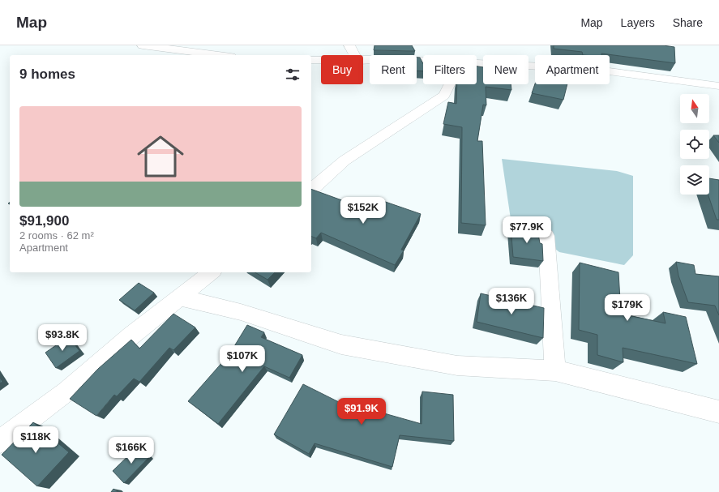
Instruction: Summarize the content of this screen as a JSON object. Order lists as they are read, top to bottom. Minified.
{"north":"top","page":{"header":"Map","nav":["Map","Layers","Share"],"chip":["Buy","Rent","Filters","New","Apartment"],"heading":"9 homes","list":[{"name":"$91,900","note":"2 rooms · 62 m² · Apartment"}],"price":["$152K","$77.9K","$136K","$179K","$93.8K","$107K","$91.9K","$118K","$166K"]}}
